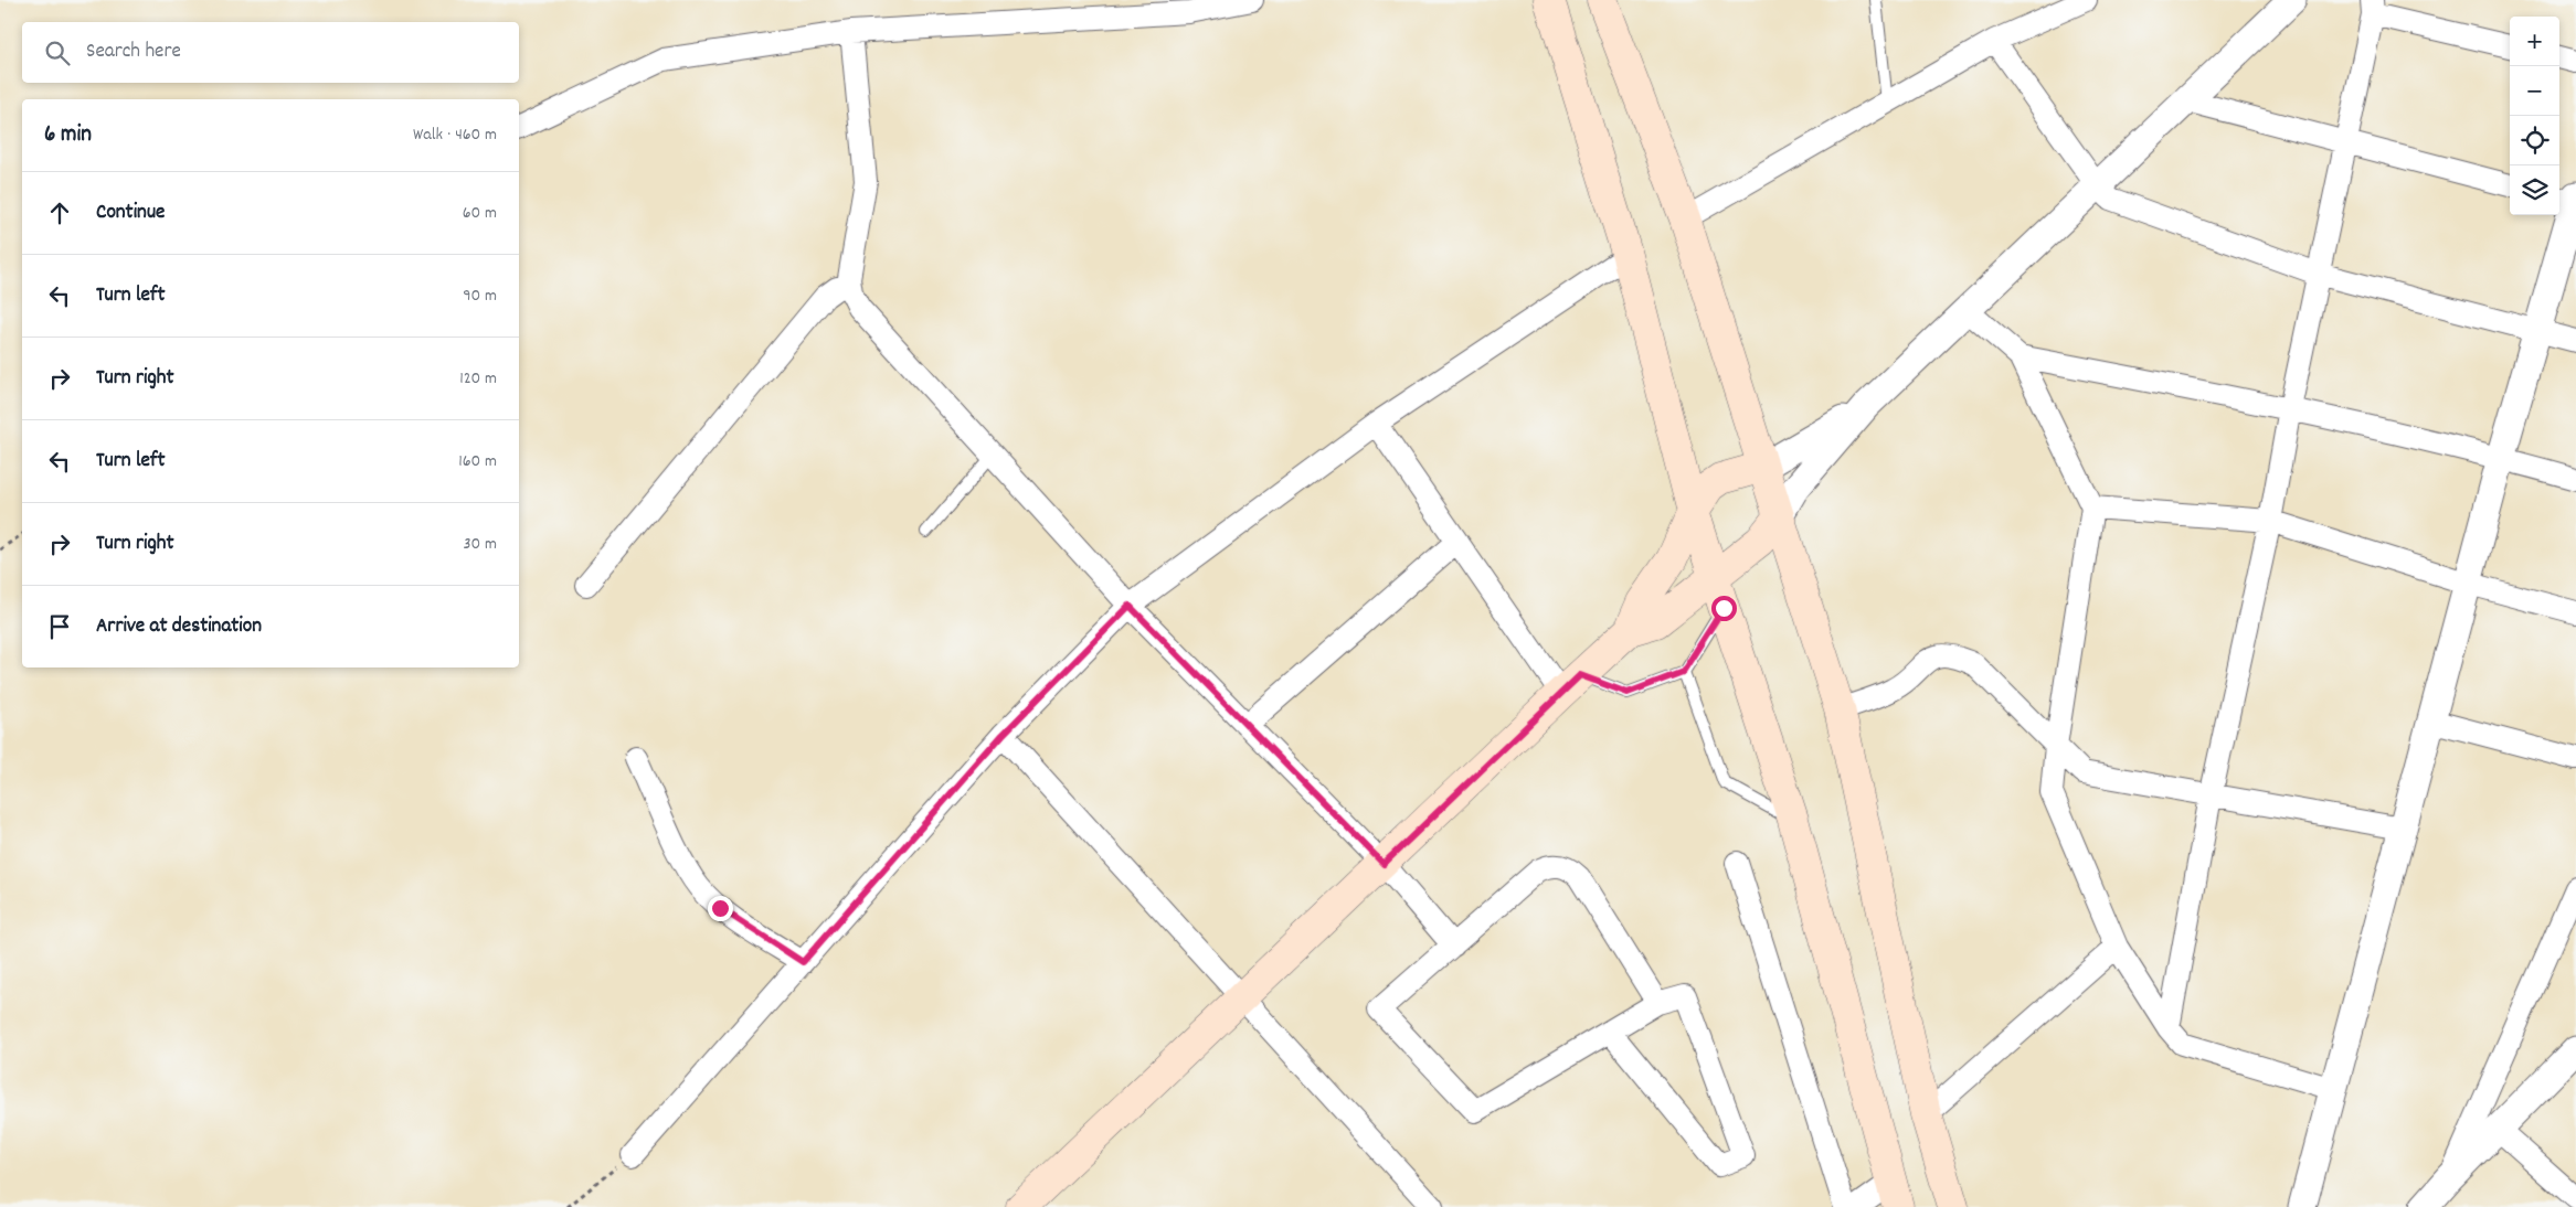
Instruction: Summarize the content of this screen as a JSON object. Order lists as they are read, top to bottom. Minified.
{"page":{"map_buttons":["+","−"],"search":"Search here","heading":["6 min","Walk · 460 m"],"list":[["Continue","60 m"],["Turn left","90 m"],["Turn right","120 m"],["Turn left","160 m"],["Turn right","30 m"],"Arrive at destination"]}}
